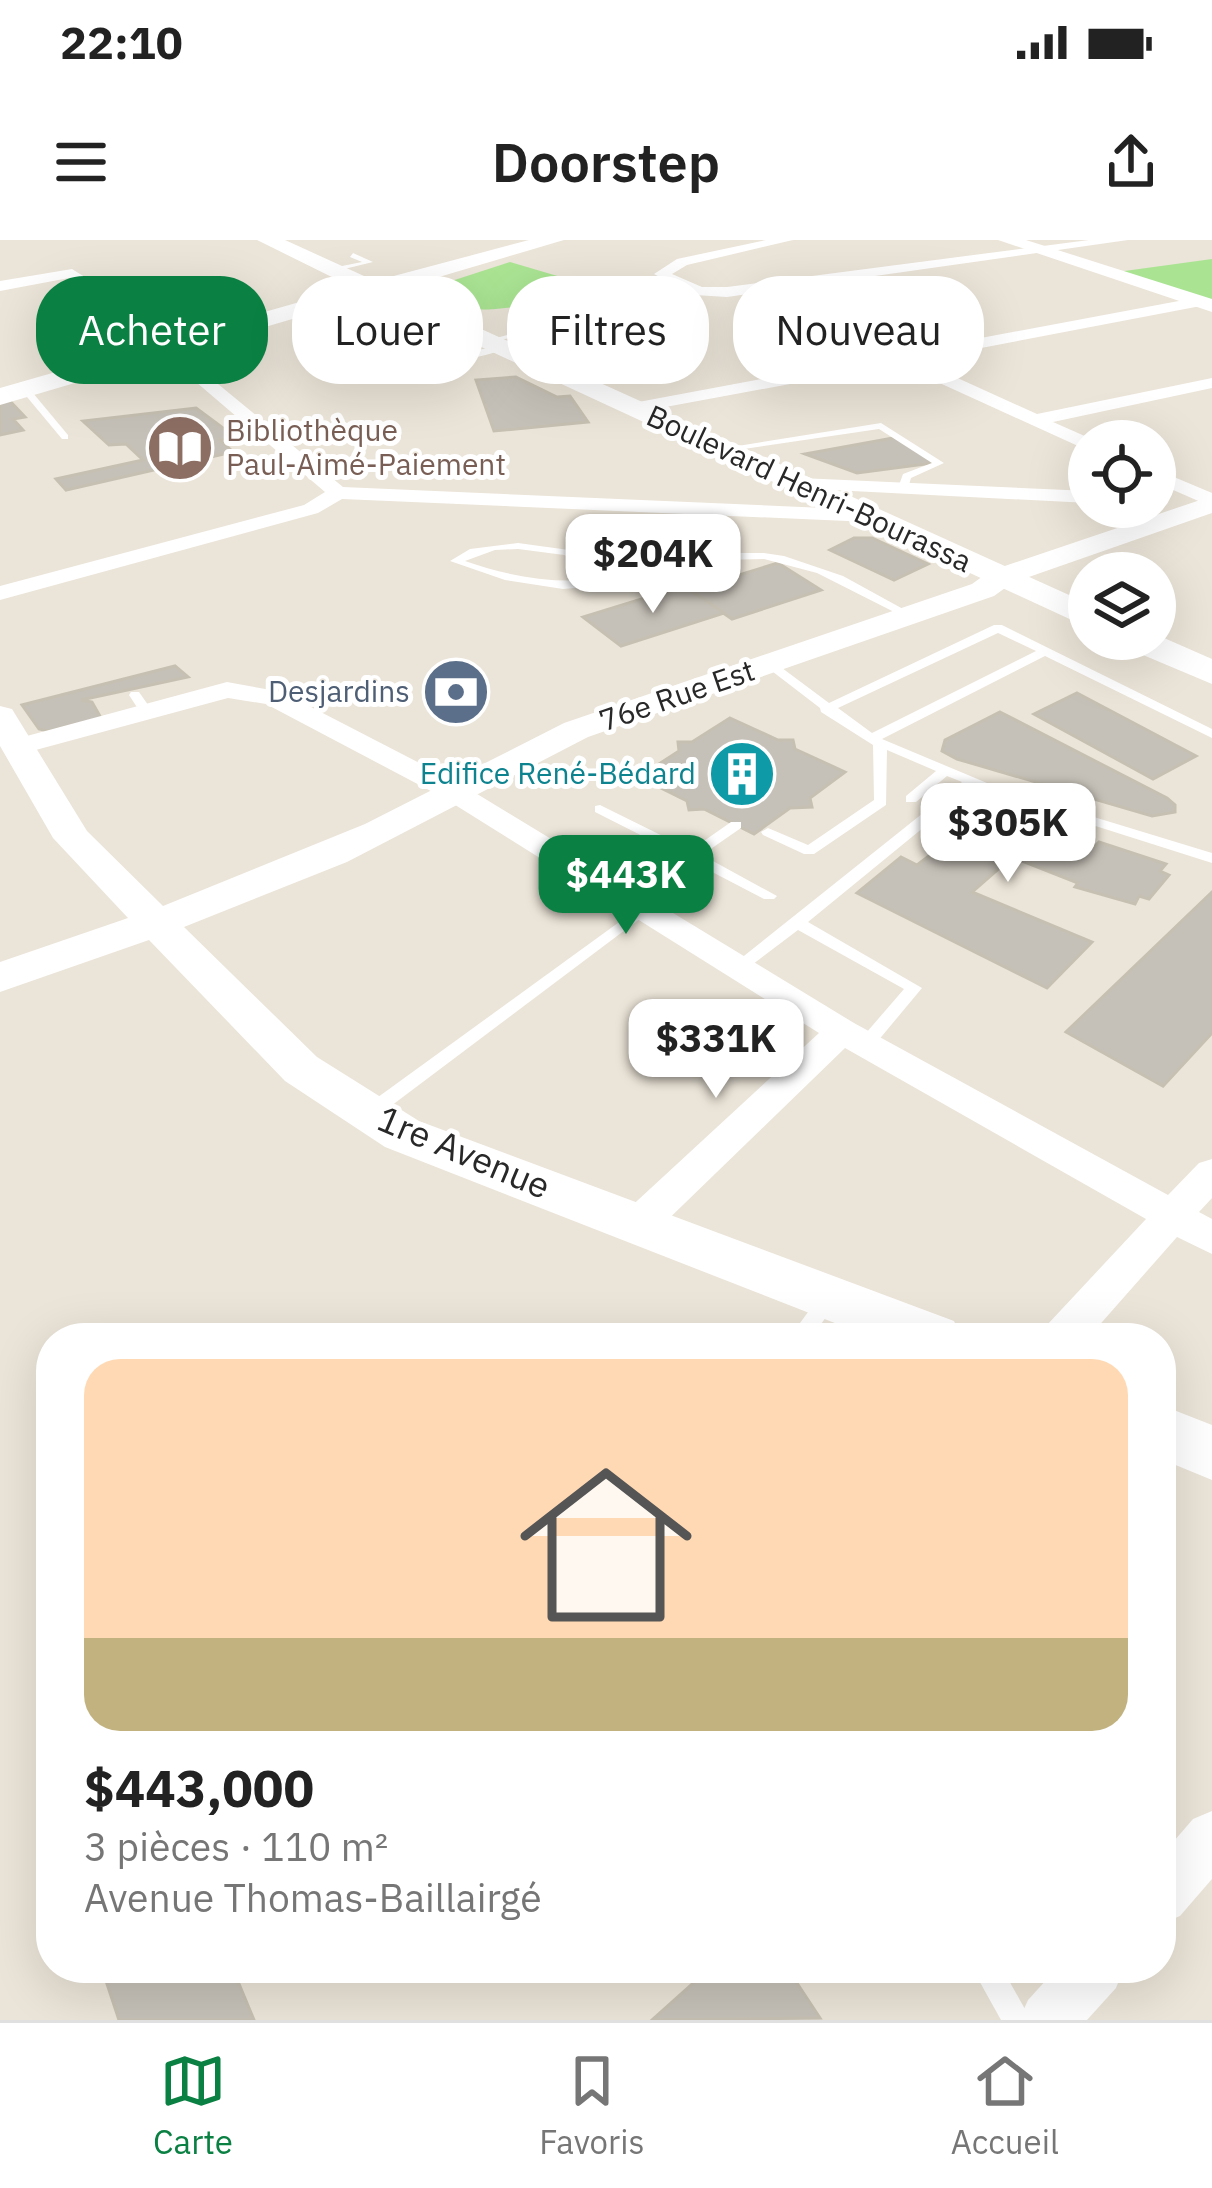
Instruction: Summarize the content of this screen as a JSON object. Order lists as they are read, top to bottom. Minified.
{"streets":{"main road":["Boulevard Henri-Bourassa"],"street":["76e Rue Est","1re Avenue"]},"crossings":[["Boulevard Henri-Bourassa","76e Rue Est"],["76e Rue Est","1re Avenue"]],"places":{"library":["Bibliothèque Paul-Aimé-Paiement"],"bank":["Desjardins"],"building":["Edifice René-Bédard"]},"page":{"status":"22:10","header":"Doorstep","chip":["Acheter","Louer","Filtres","Nouveau"],"price":["$204K","$305K","$443K","$331K"],"list":[{"name":"$443,000","note":"3 pièces · 110 m² · Avenue Thomas-Baillairgé"}],"tabs":["Carte","Favoris","Accueil"]}}
